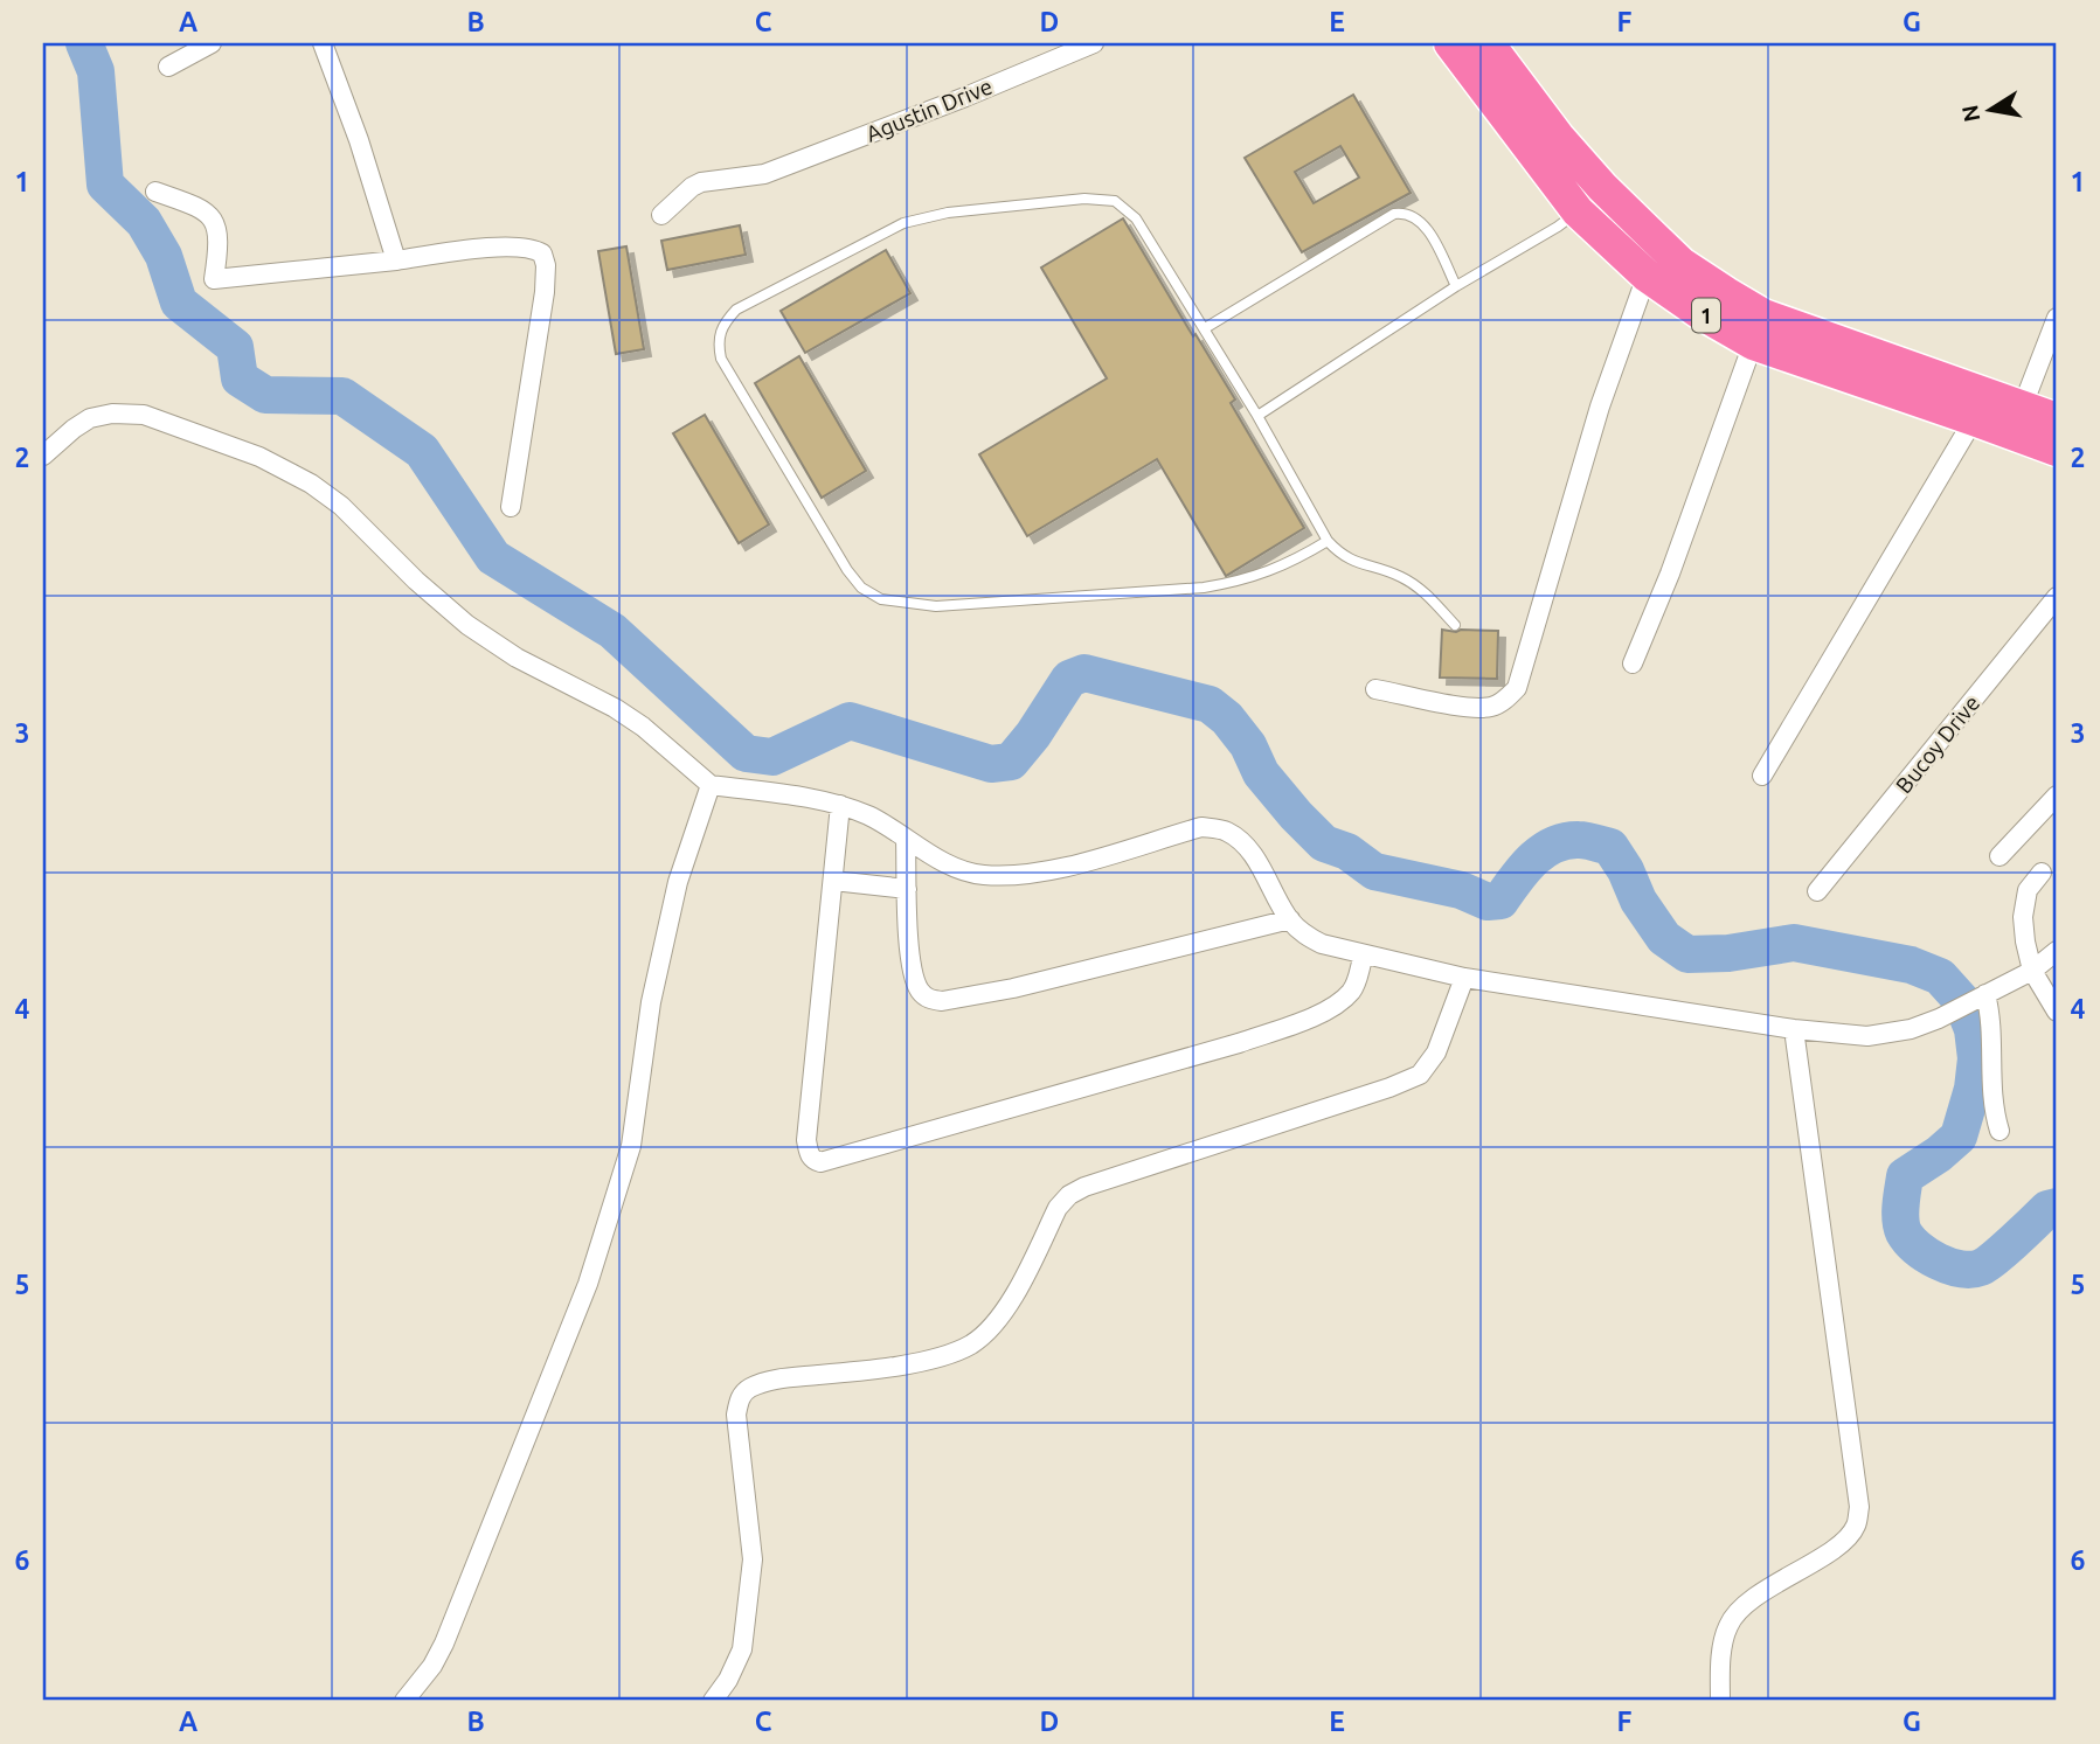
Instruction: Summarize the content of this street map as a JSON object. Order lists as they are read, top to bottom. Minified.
{"streets":{"highway":["1"],"street":["Agustin Drive","Bucoy Drive"]},"north":"left","grid":{"columns":["A","B","C","D","E","F","G"],"rows":["1","2","3","4","5","6"]}}
